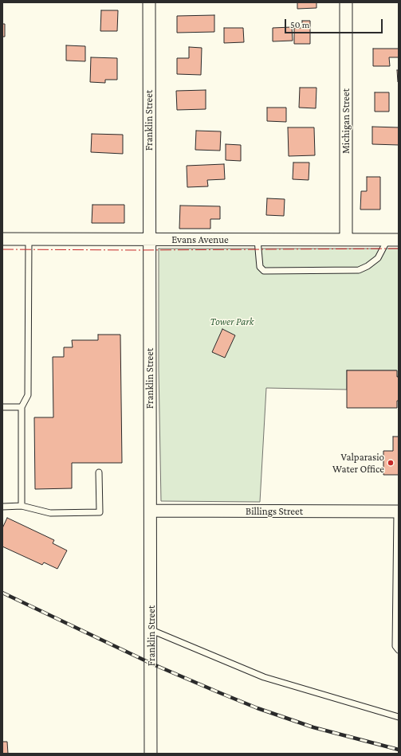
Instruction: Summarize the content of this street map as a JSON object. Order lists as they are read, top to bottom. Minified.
{"streets":{"street":["Franklin Street","Michigan Street","Evans Avenue","Billings Street"]},"crossings":[["Franklin Street","Evans Avenue"],["Franklin Street","Billings Street"],["Michigan Street","Evans Avenue"]],"parks":["Tower Park"],"places":["Valparasio Water Office"],"scale_bar":"50 m"}
